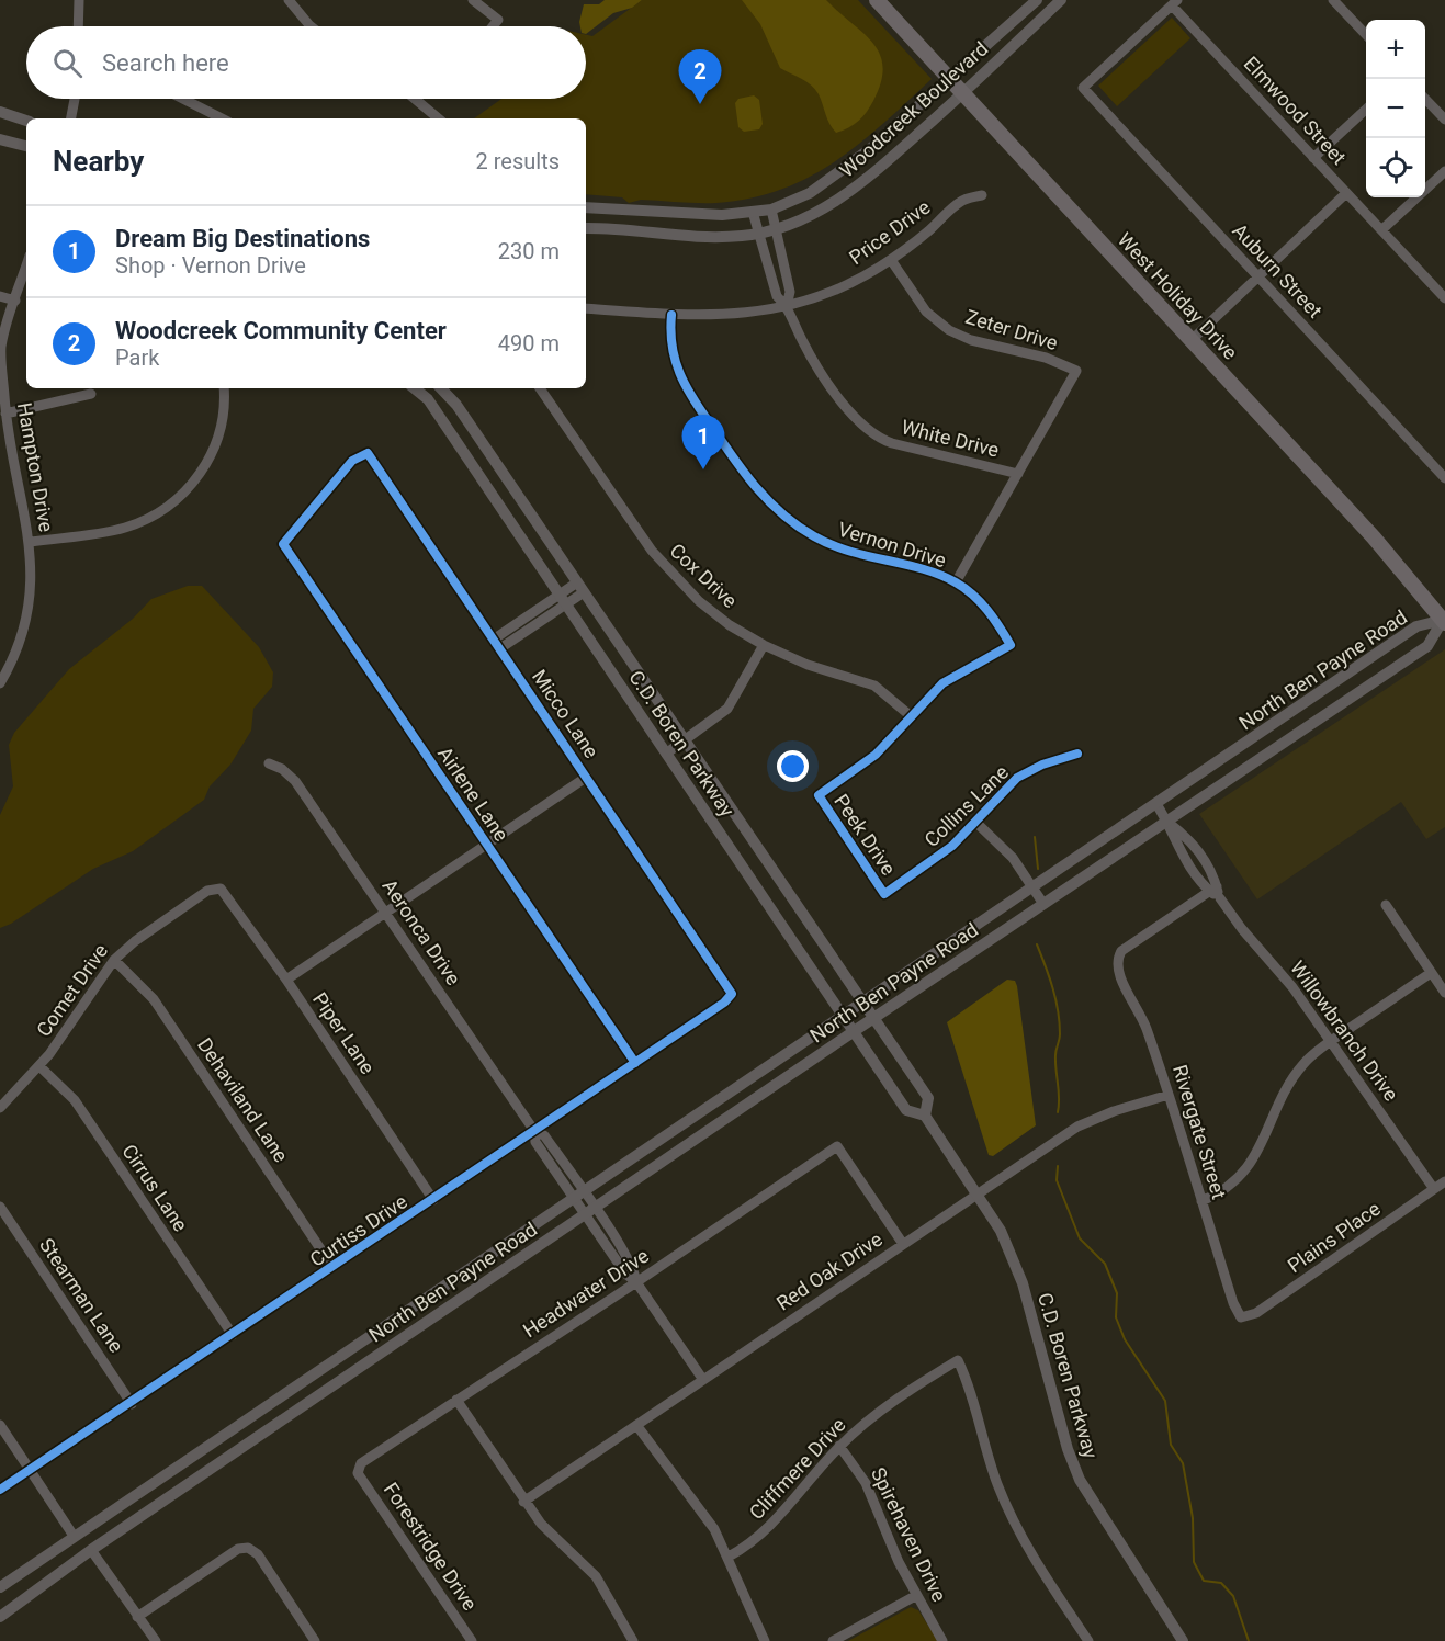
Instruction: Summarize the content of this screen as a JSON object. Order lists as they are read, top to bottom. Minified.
{"streets":{"main road":["West Holiday Drive"],"street":["Woodcreek Boulevard","Elmwood Street","Price Drive","Auburn Street","Zeter Drive","White Drive","Hampton Drive","Vernon Drive","Cox Drive","North Ben Payne Road","Micco Lane","C.D. Boren Parkway","Airlene Lane","Collins Lane","Peek Drive","Aeronca Drive","Comet Drive","Willowbranch Drive","Piper Lane","Dehaviland Lane","Rivergate Street","Cirrus Lane","Curtiss Drive","Plains Place","Red Oak Drive","Headwater Drive","Stearman Lane","Cliffmere Drive","Spirehaven Drive","Forestridge Drive"]},"crossings":[["Woodcreek Boulevard","West Holiday Drive"],["Woodcreek Boulevard","White Drive"],["Elmwood Street","Auburn Street"],["Price Drive","Zeter Drive"],["Price Drive","White Drive"],["Price Drive","Vernon Drive"],["West Holiday Drive","North Ben Payne Road"],["Zeter Drive","White Drive"],["Vernon Drive","Cox Drive"],["Vernon Drive","Peek Drive"],["Cox Drive","Peek Drive"],["North Ben Payne Road","C.D. Boren Parkway"],["North Ben Payne Road","Aeronca Drive"],["North Ben Payne Road","Willowbranch Drive"],["Micco Lane","Airlene Lane"],["Micco Lane","Curtiss Drive"],["C.D. Boren Parkway","Red Oak Drive"],["Airlene Lane","Curtiss Drive"],["Collins Lane","Peek Drive"],["Aeronca Drive","Curtiss Drive"],["Aeronca Drive","Red Oak Drive"],["Aeronca Drive","Headwater Drive"],["Comet Drive","Piper Lane"],["Comet Drive","Dehaviland Lane"],["Comet Drive","Cirrus Lane"],["Willowbranch Drive","Rivergate Street"],["Willowbranch Drive","Plains Place"],["Piper Lane","Curtiss Drive"],["Dehaviland Lane","Curtiss Drive"],["Rivergate Street","Plains Place"],["Rivergate Street","Red Oak Drive"],["Cirrus Lane","Curtiss Drive"],["Curtiss Drive","Stearman Lane"],["Red Oak Drive","Headwater Drive"],["Headwater Drive","Forestridge Drive"],["Cliffmere Drive","Spirehaven Drive"]],"page":{"map_buttons":["+","−"],"search":"Search here","pins":["2","1"],"heading":["Nearby","2 results"],"list":[{"mark":"1","name":"Dream Big Destinations","note":"Shop · Vernon Drive","value":"230 m"},{"mark":"2","name":"Woodcreek Community Center","note":"Park","value":"490 m"}]}}
